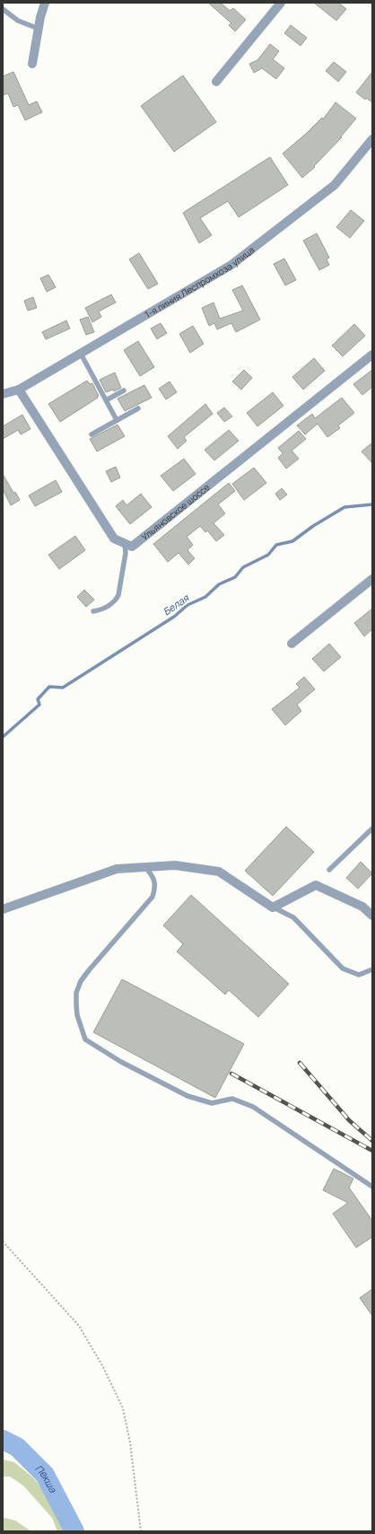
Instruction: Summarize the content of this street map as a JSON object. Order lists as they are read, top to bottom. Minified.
{"streets":{"street":["1-я линия Леспромхоза улица","Ульяновское шоссе"]},"water":["Белая","Пекша"]}
